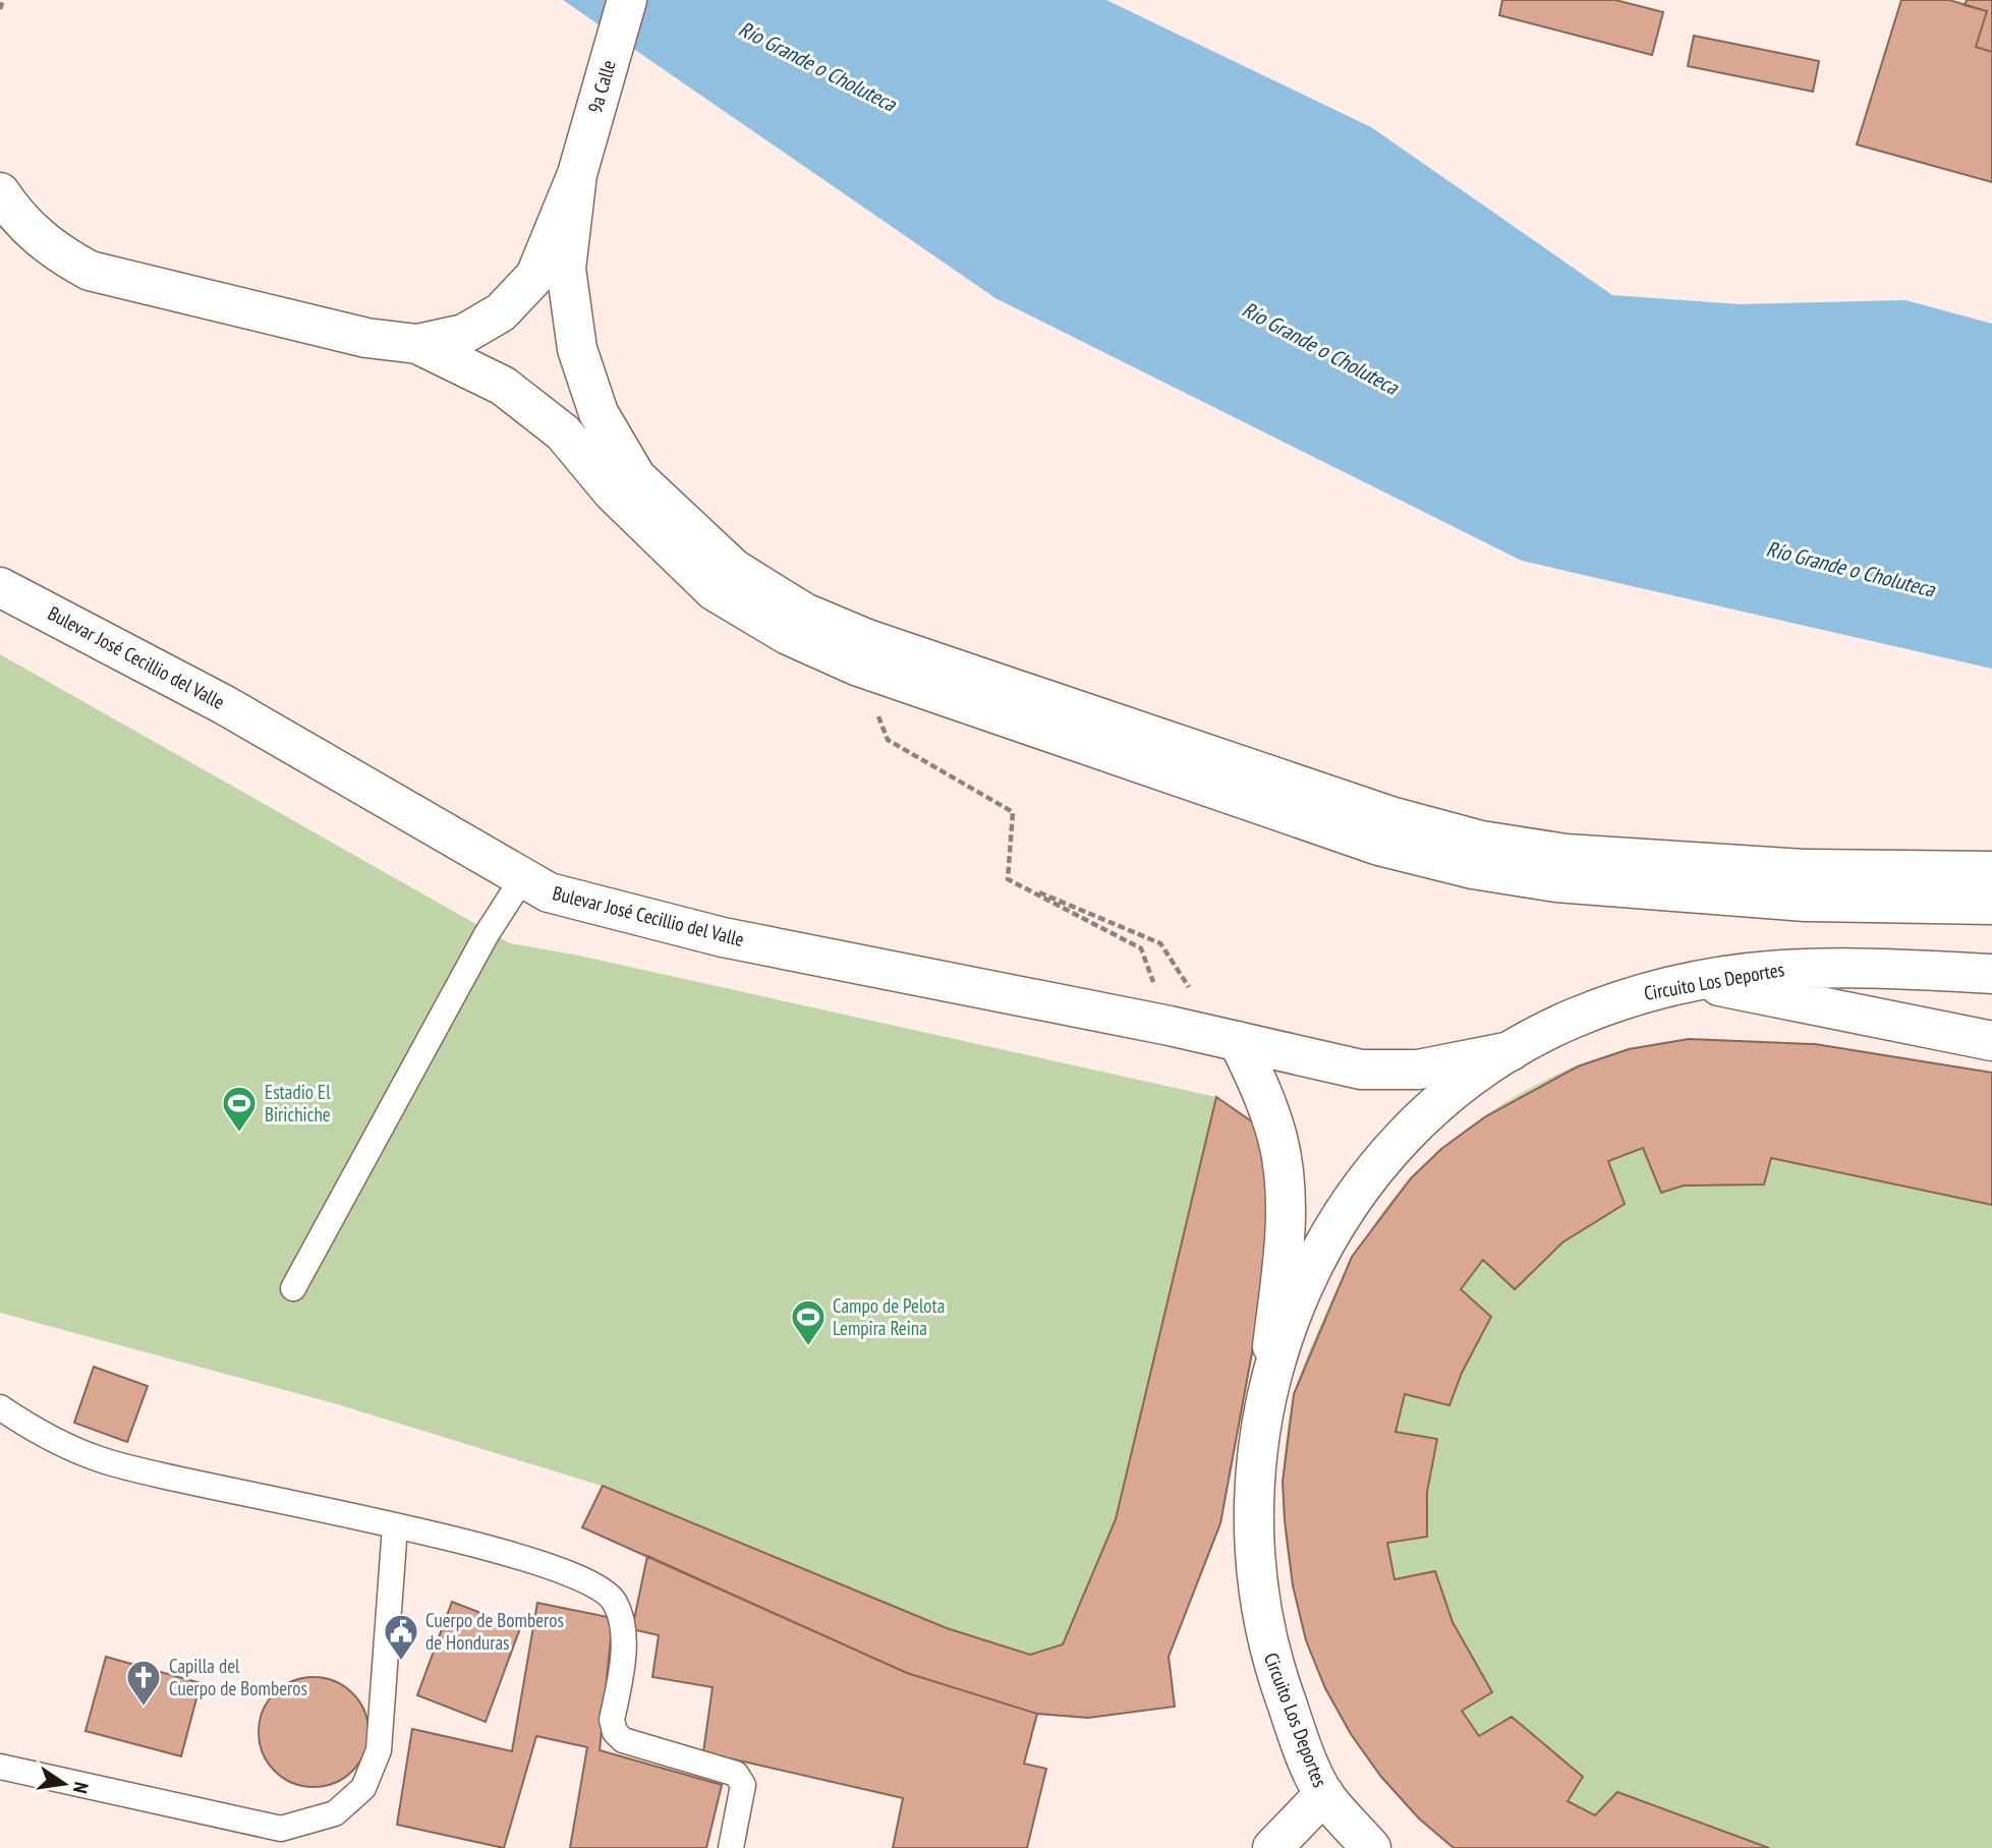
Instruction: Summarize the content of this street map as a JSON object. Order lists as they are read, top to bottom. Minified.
{"streets":{"main road":["9a Calle","Bulevar José Cecillio del Valle","Circuito Los Deportes"]},"crossings":[["Bulevar José Cecillio del Valle","Circuito Los Deportes"]],"water":["Río Grande o Choluteca"],"places":{"sports":["Estadio El Birichiche","Campo de Pelota Lempira Reina"],"public building":["Cuerpo de Bomberos de Honduras"],"church":["Capilla del Cuerpo de Bomberos"]},"north":"right"}
